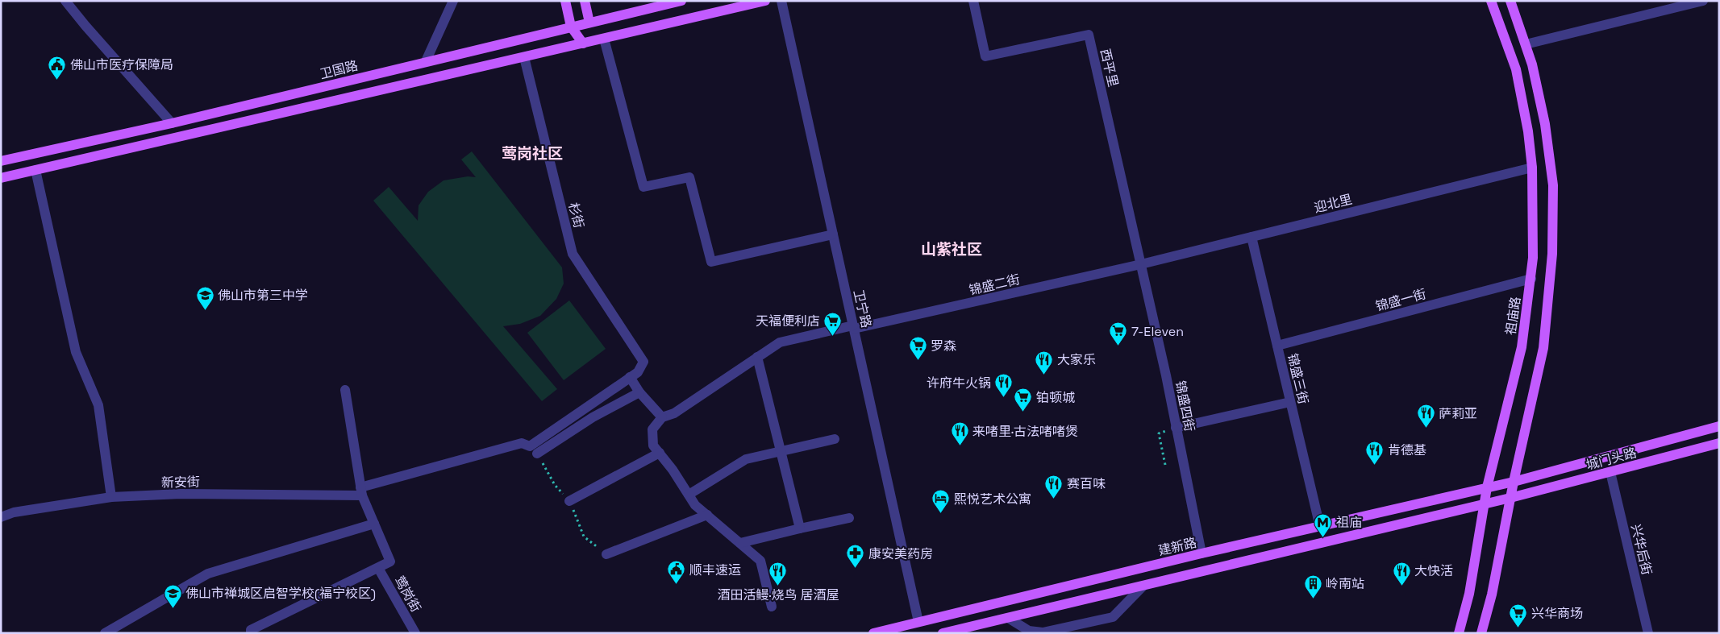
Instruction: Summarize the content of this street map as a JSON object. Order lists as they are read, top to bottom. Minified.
{"streets":{"main road":["卫国路","祖庙路","城门头路","建新路"],"street":["西平里","迎北里","杉街","锦盛二街","锦盛一街","卫宁路","锦盛三街","锦盛四街","新安街","兴华后街","莺岗街"]},"crossings":[["西平里","迎北里"],["西平里","锦盛二街"],["西平里","锦盛四街"],["迎北里","锦盛二街"],["迎北里","祖庙路"],["迎北里","锦盛三街"],["迎北里","锦盛四街"],["锦盛二街","卫宁路"],["锦盛二街","锦盛四街"],["锦盛一街","祖庙路"],["锦盛一街","锦盛三街"],["卫宁路","建新路"],["祖庙路","城门头路"],["祖庙路","建新路"],["锦盛三街","建新路"],["锦盛四街","建新路"],["城门头路","建新路"],["城门头路","兴华后街"]],"districts":["莺岗社区","山紫社区"],"places":{"public building":["佛山市医疗保障局","顺丰速运"],"school or university":["佛山市第三中学","佛山市禅城区启智学校(福宁校区)"],"supermarket":["天福便利店","7-Eleven","罗森","铂顿城","兴华商场"],"restaurant":["大家乐","许府牛火锅","萨莉亚","来啫里·古法啫啫煲","肯德基","赛百味","大快活","酒田活鳗·烧鸟 居酒屋"],"hotel":["熙悦艺术公寓"],"metro station":["祖庙"],"pharmacy":["康安美药房"],"building":["岭南站"]}}
